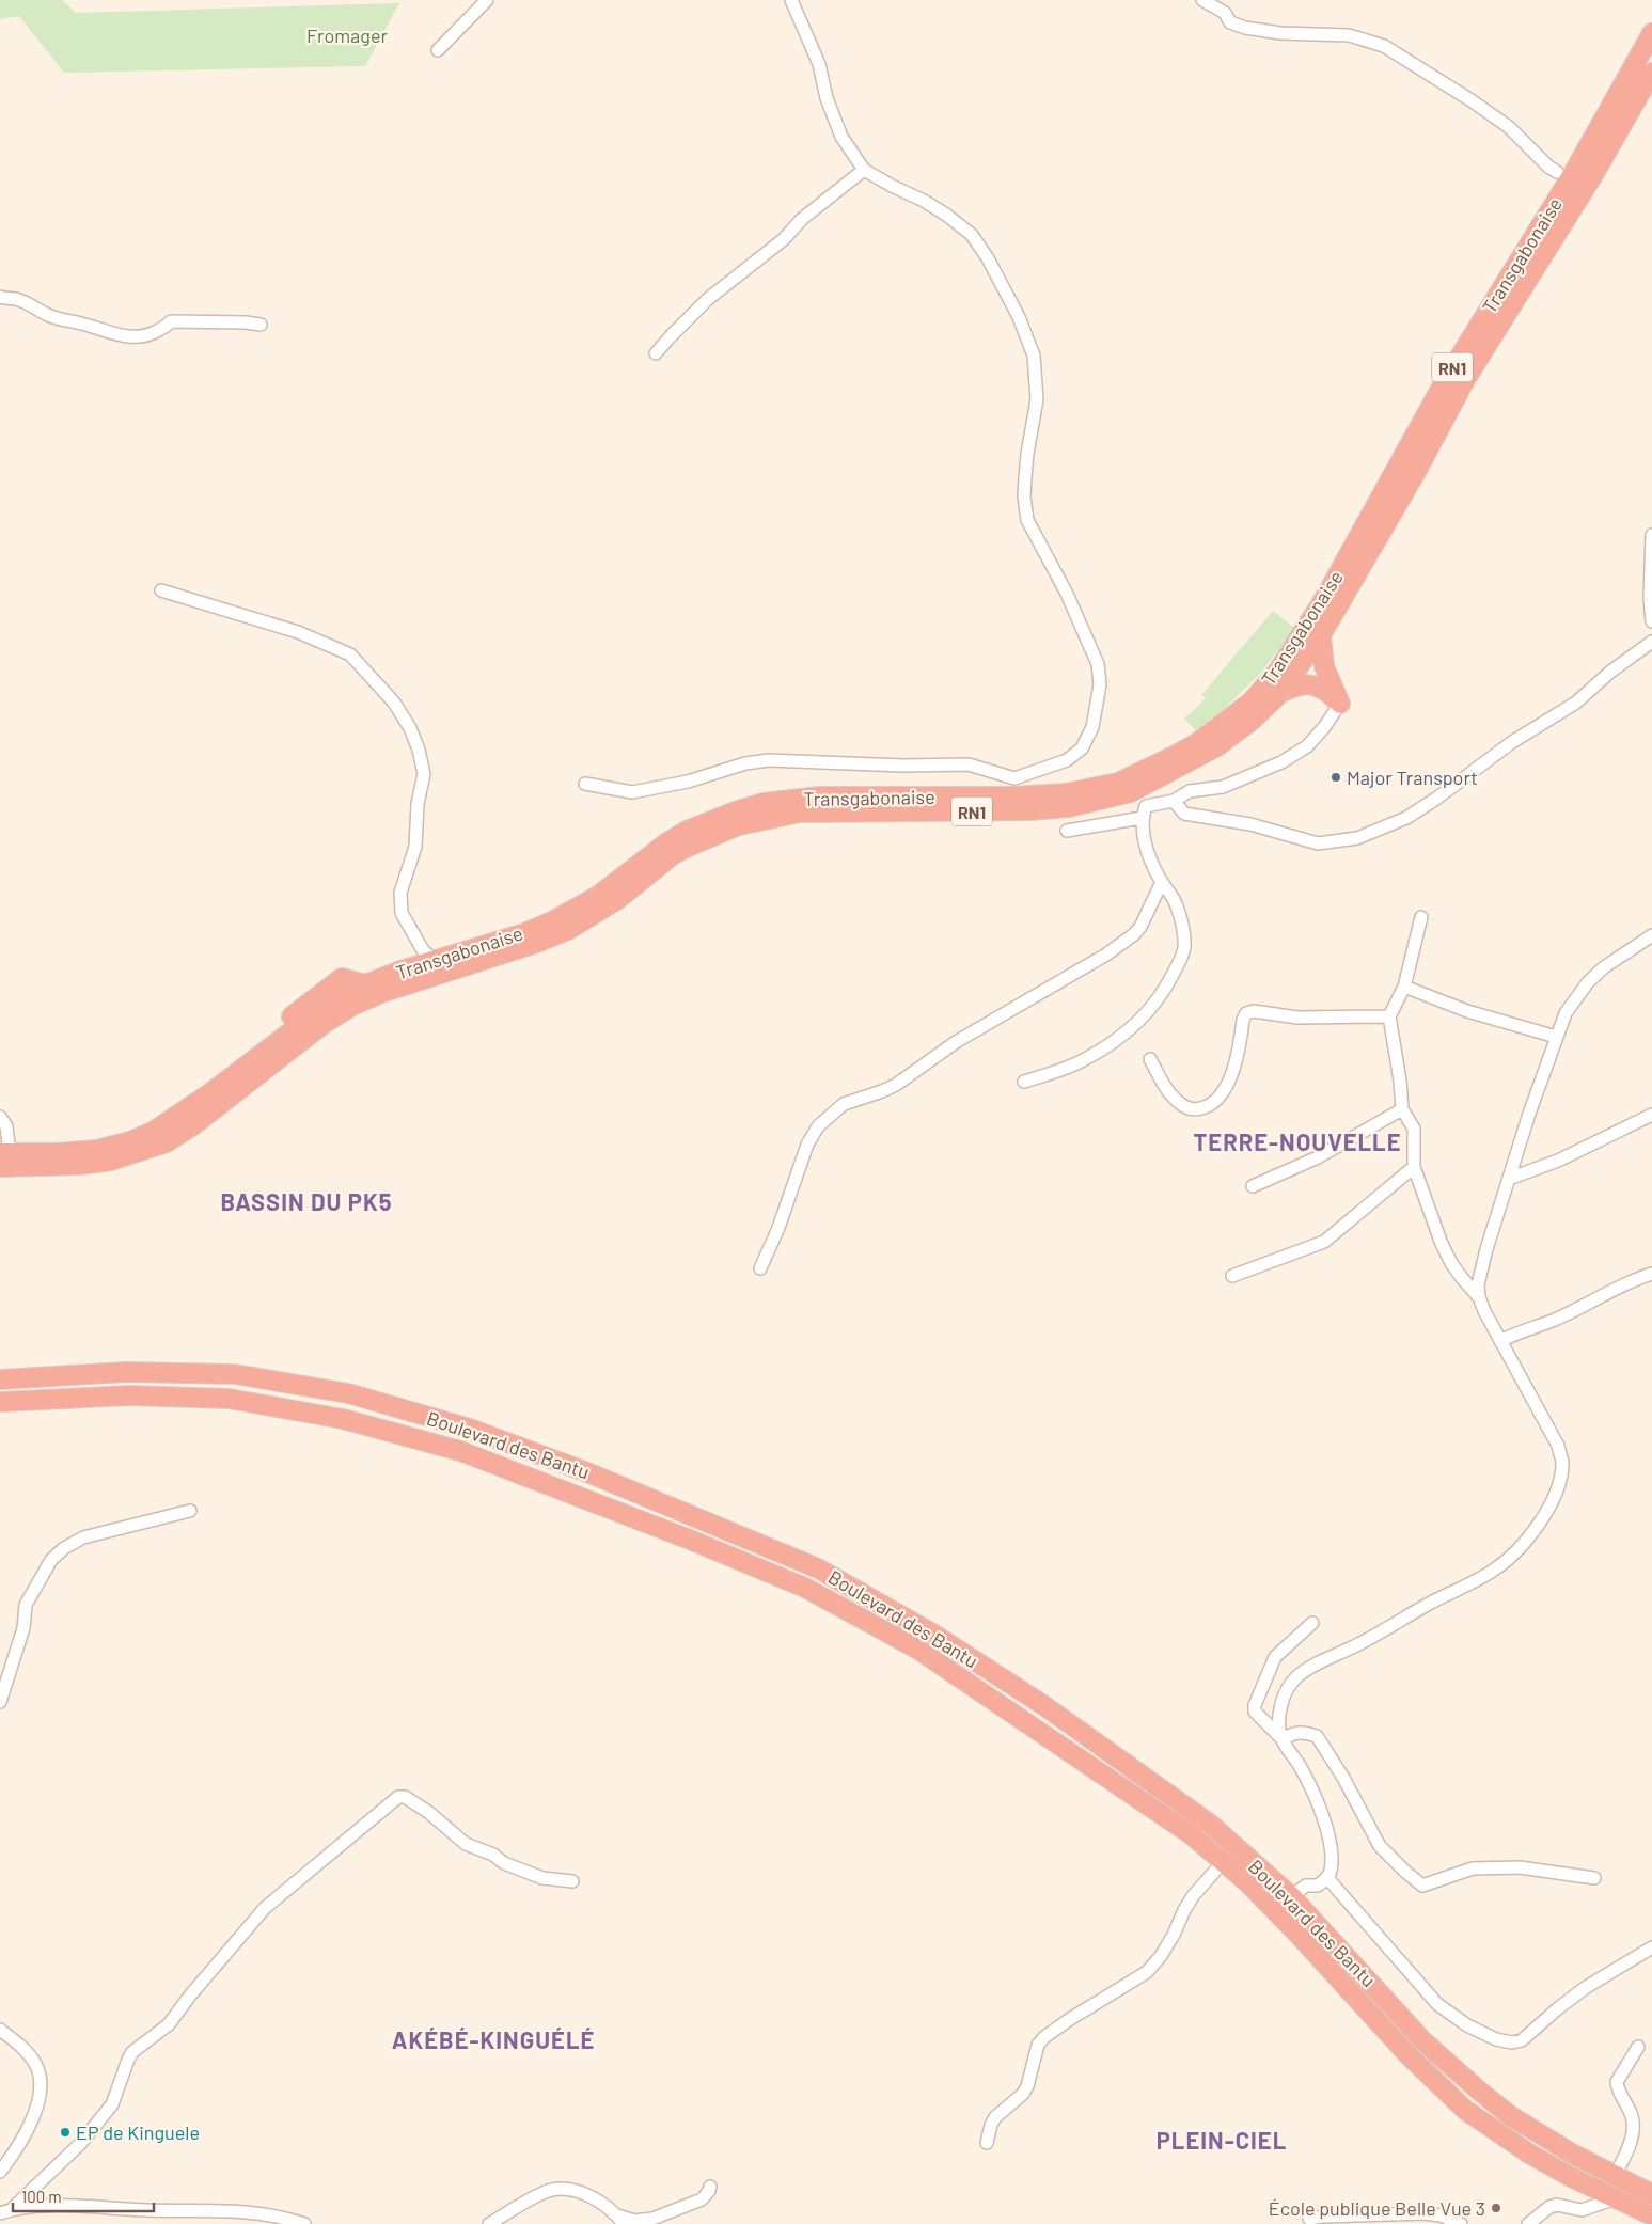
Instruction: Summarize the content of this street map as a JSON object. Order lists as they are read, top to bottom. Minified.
{"streets":{"highway":["Transgabonaise","RN1","Boulevard des Bantu"]},"districts":["TERRE-NOUVELLE","BASSIN DU PK5","AKÉBÉ-KINGUÉLÉ","PLEIN-CIEL"],"parks":["Fromager"],"places":["Major Transport","EP de Kinguele","École publique Belle Vue 3"],"scale_bar":"100 m"}
